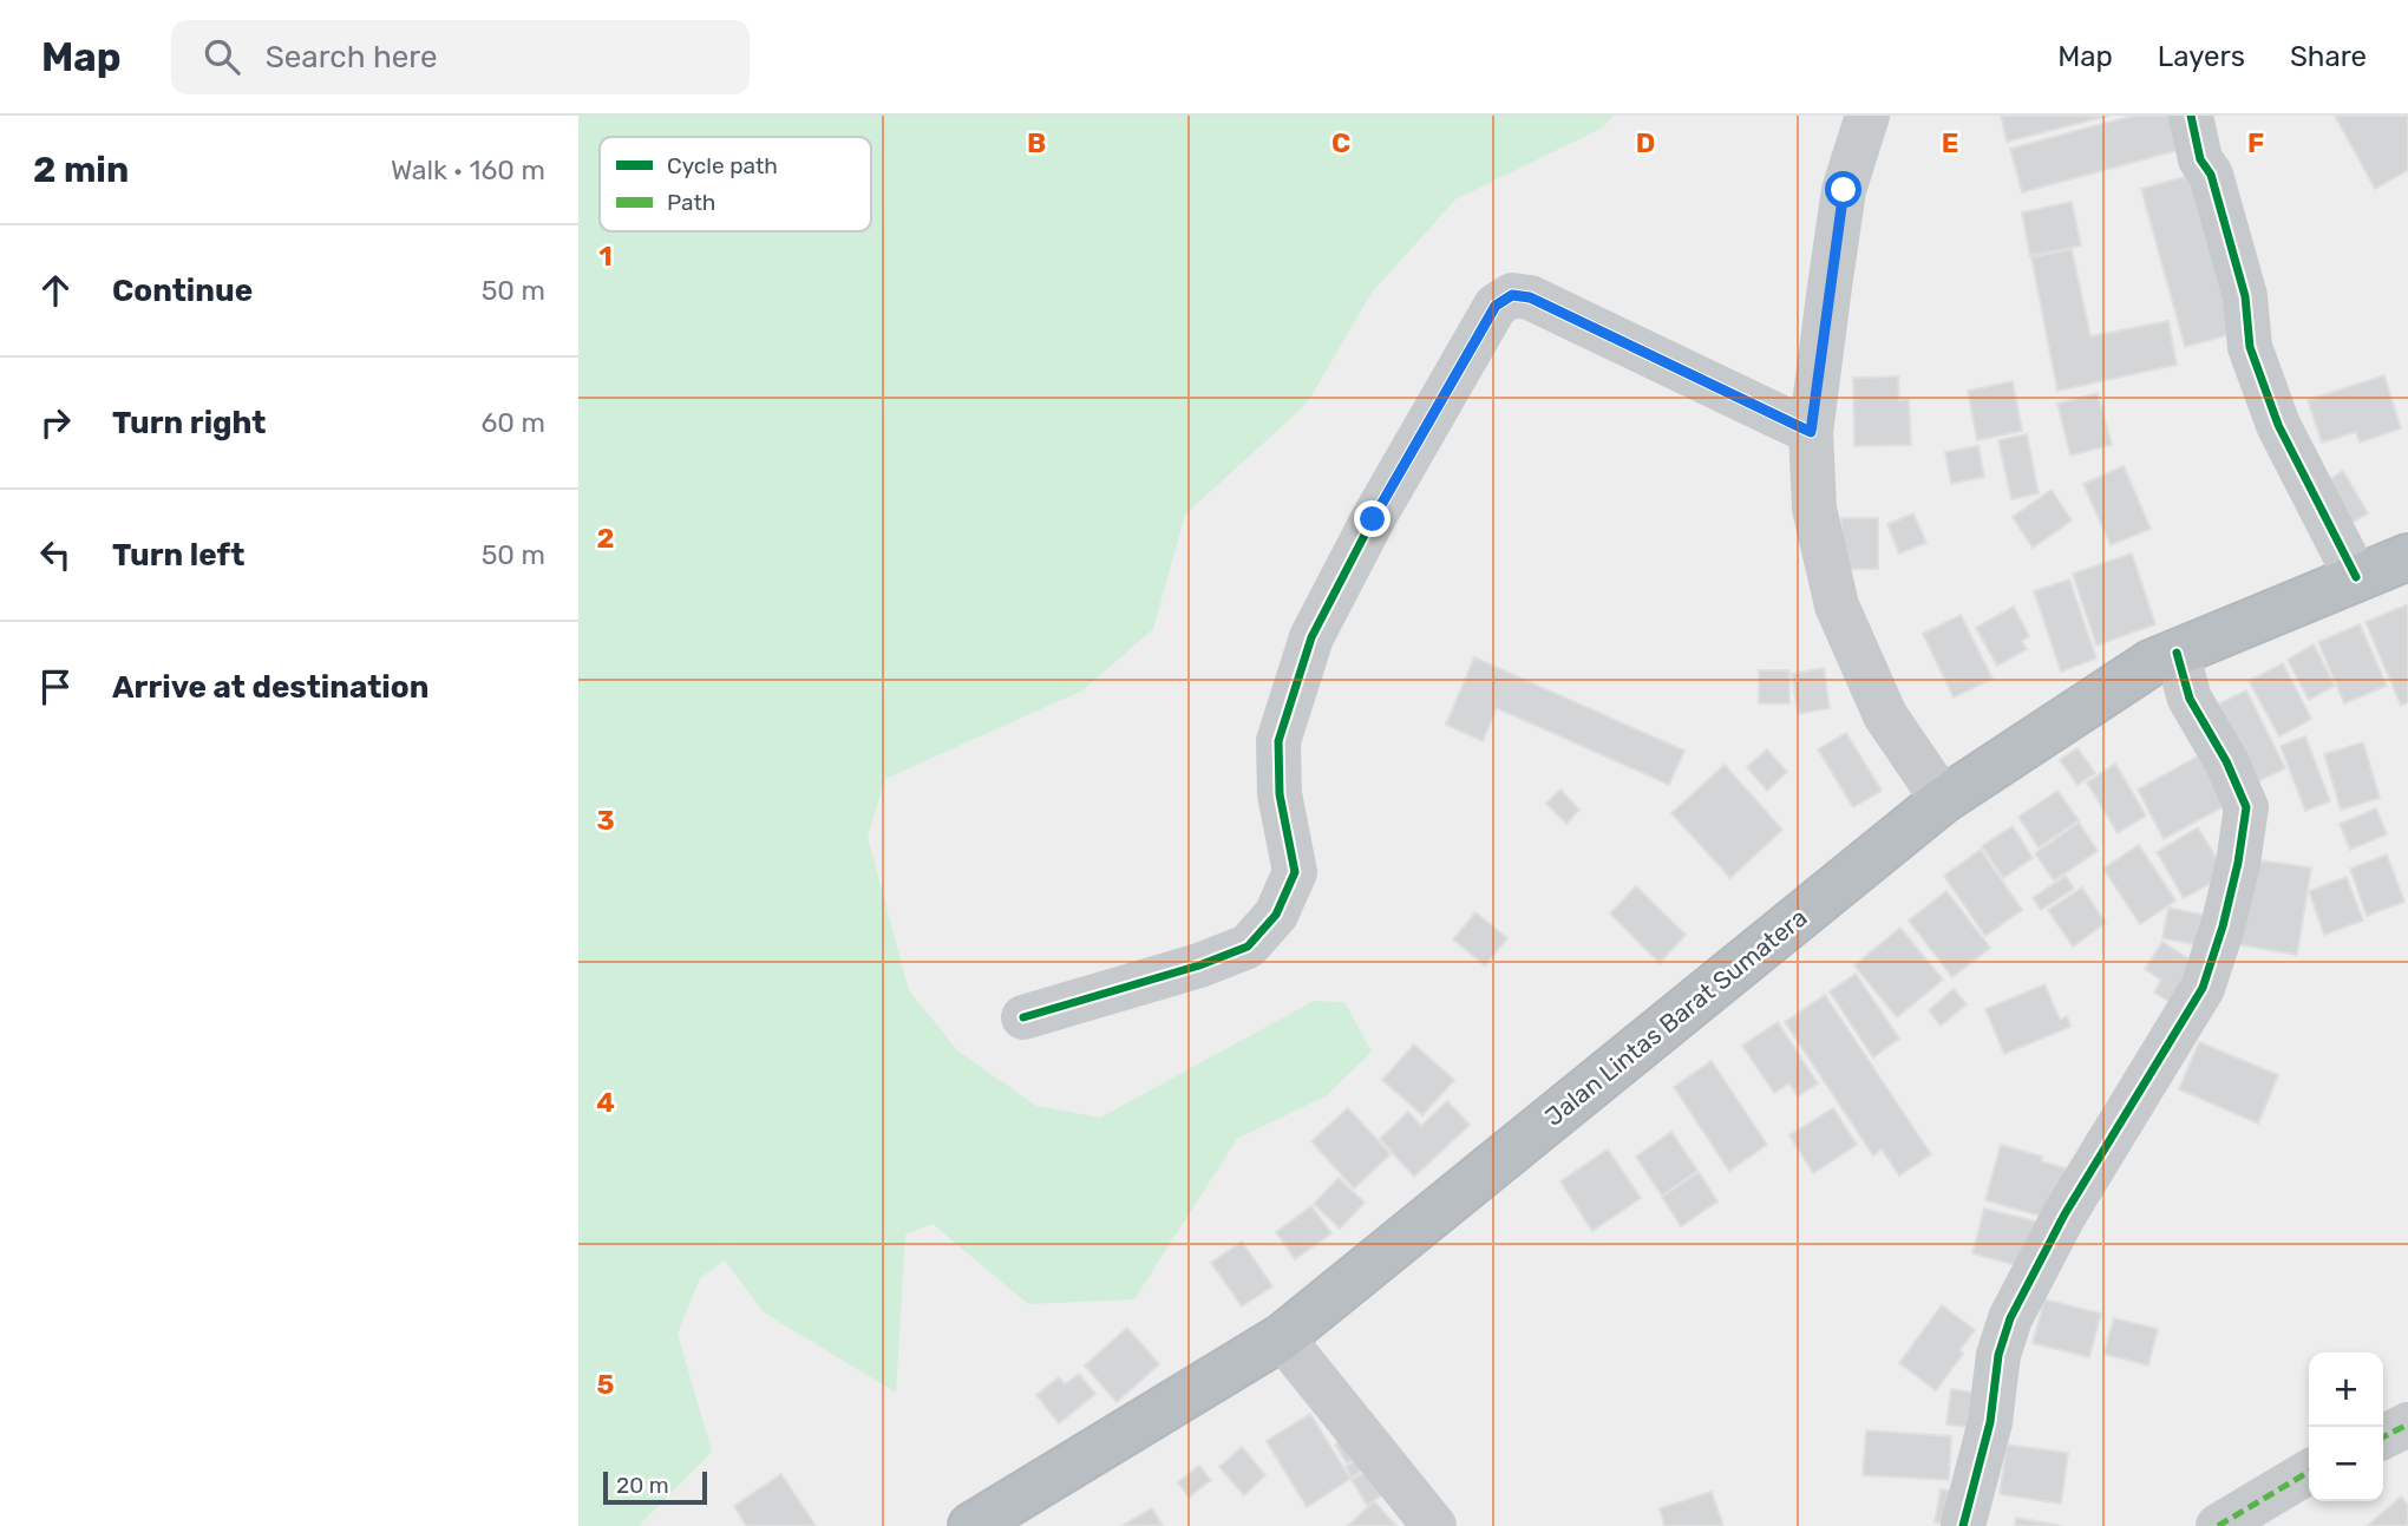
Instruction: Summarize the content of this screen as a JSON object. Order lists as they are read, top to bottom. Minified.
{"streets":{"highway":["Jalan Lintas Barat Sumatera"]},"legend":["Cycle path","Path"],"scale_bar":"20 m","page":{"header":"Map","search":"Search here","nav":["Map","Layers","Share"],"heading":["2 min","Walk · 160 m"],"list":[["Continue","50 m"],["Turn right","60 m"],["Turn left","50 m"],"Arrive at destination"],"map_buttons":["+","−"],"scale":"20 m"},"grid":{"columns":["B","C","D","E","F"],"rows":["1","2","3","4","5"]}}
